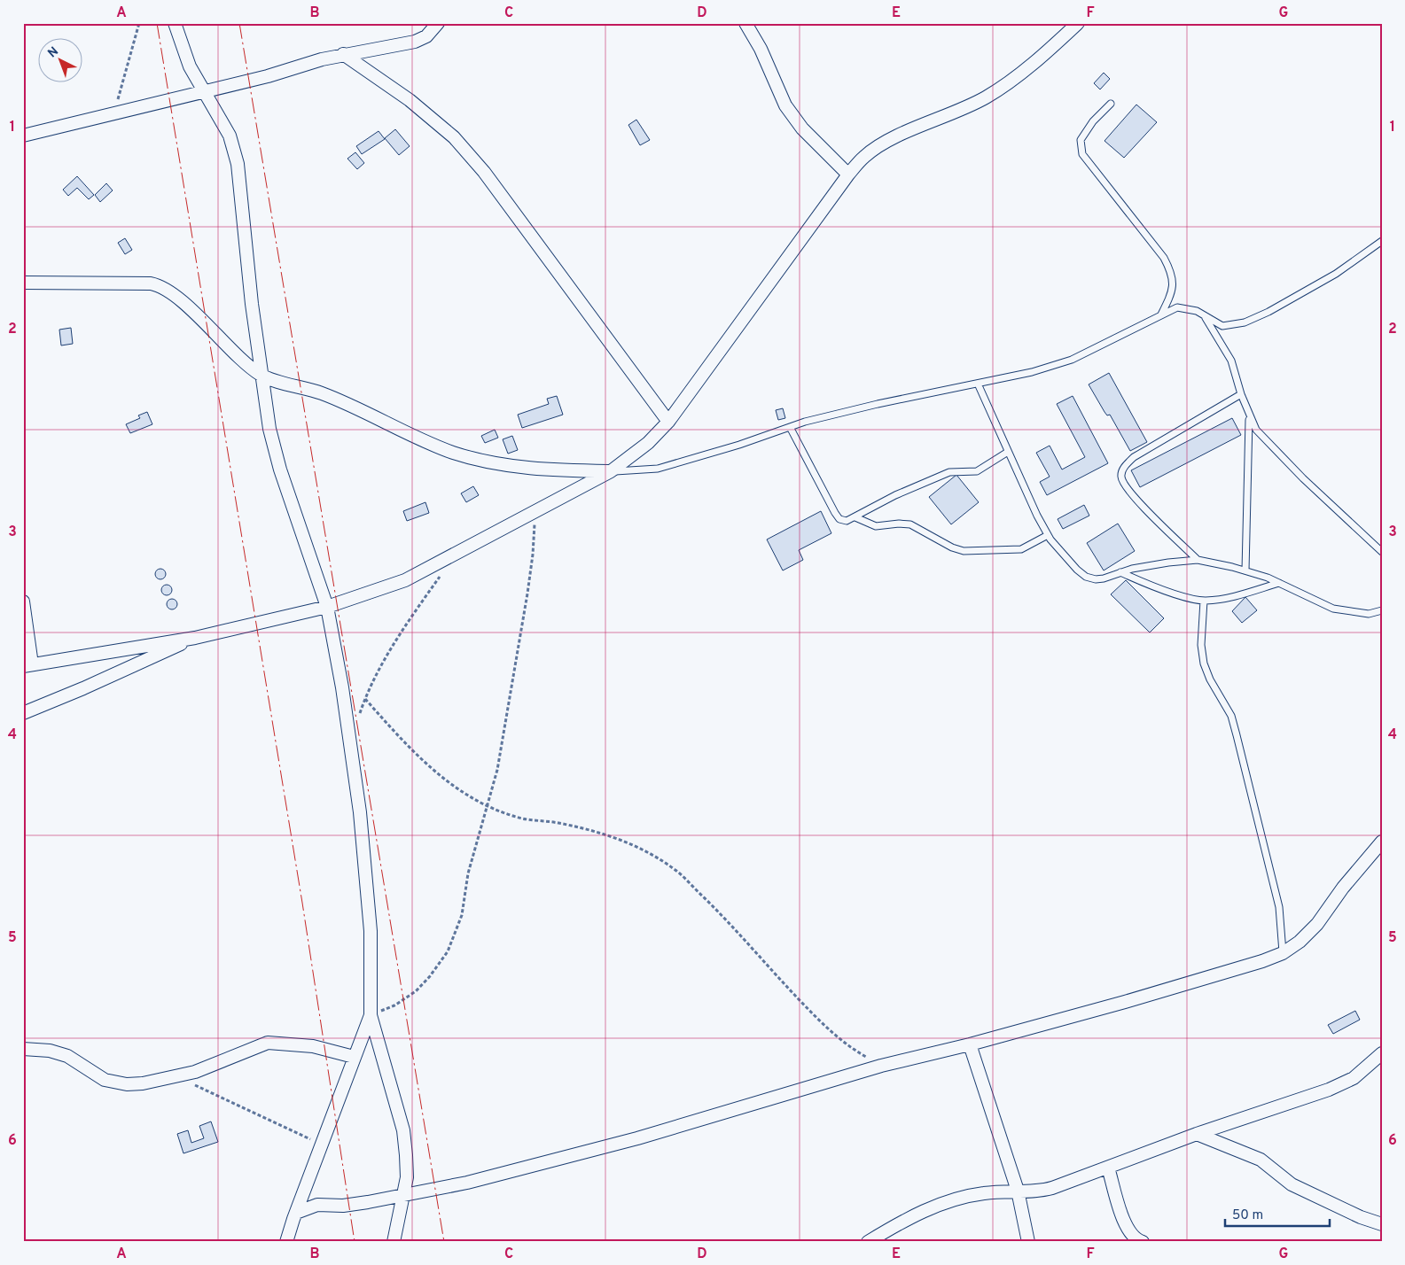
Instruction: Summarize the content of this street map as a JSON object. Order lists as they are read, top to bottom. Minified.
{"scale_bar":"50 m","north":"top left","grid":{"columns":["A","B","C","D","E","F","G"],"rows":["1","2","3","4","5","6"]}}
